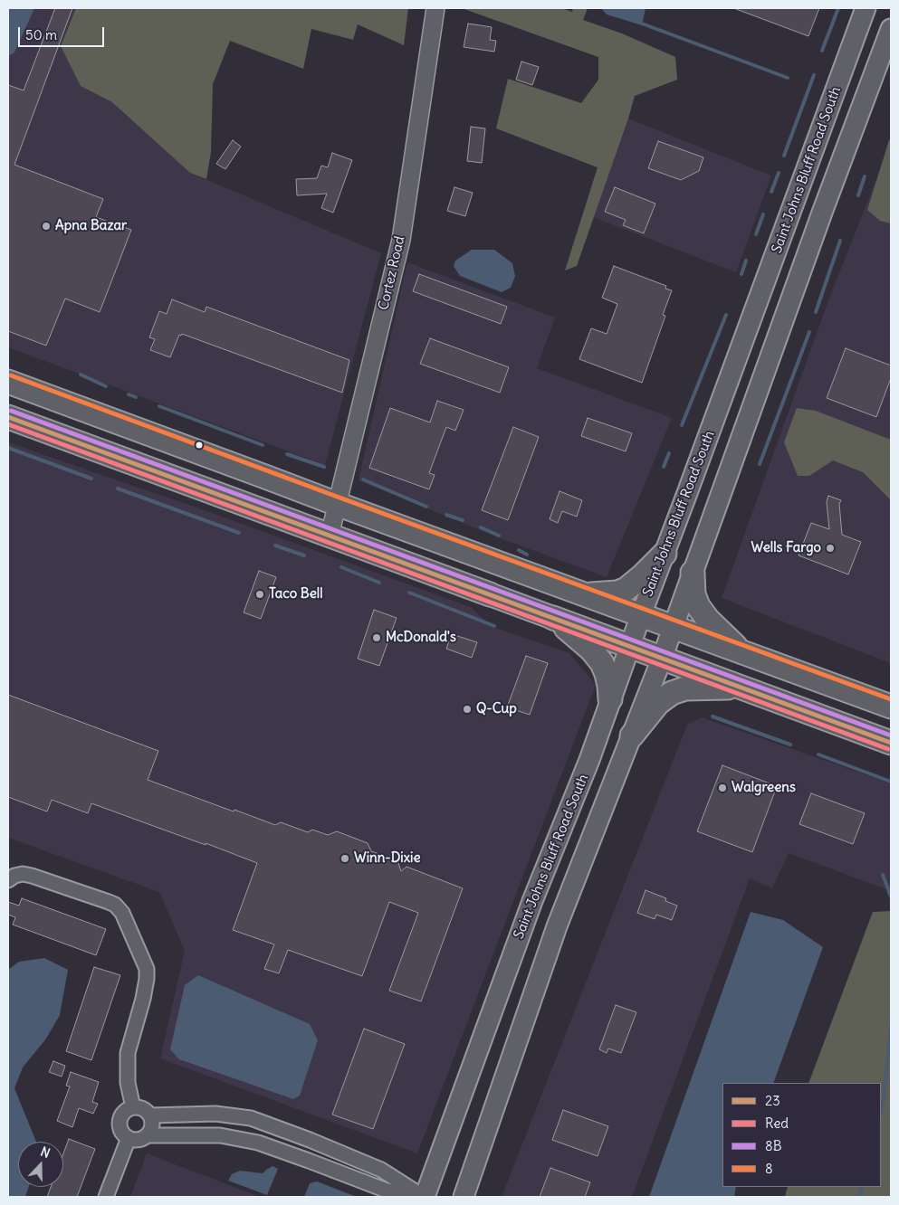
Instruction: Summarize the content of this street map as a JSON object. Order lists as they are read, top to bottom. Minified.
{"streets":{"main road":["Saint Johns Bluff Road South"],"street":["Cortez Road"]},"places":["Apna Bazar","Wells Fargo","Taco Bell","McDonald's","Q-Cup","Walgreens","Winn-Dixie"],"lines":["transit line 8","transit line 8B","transit line 23","transit line Red"],"legend":["23","Red","8B","8"],"scale_bar":"50 m","north":"top"}
